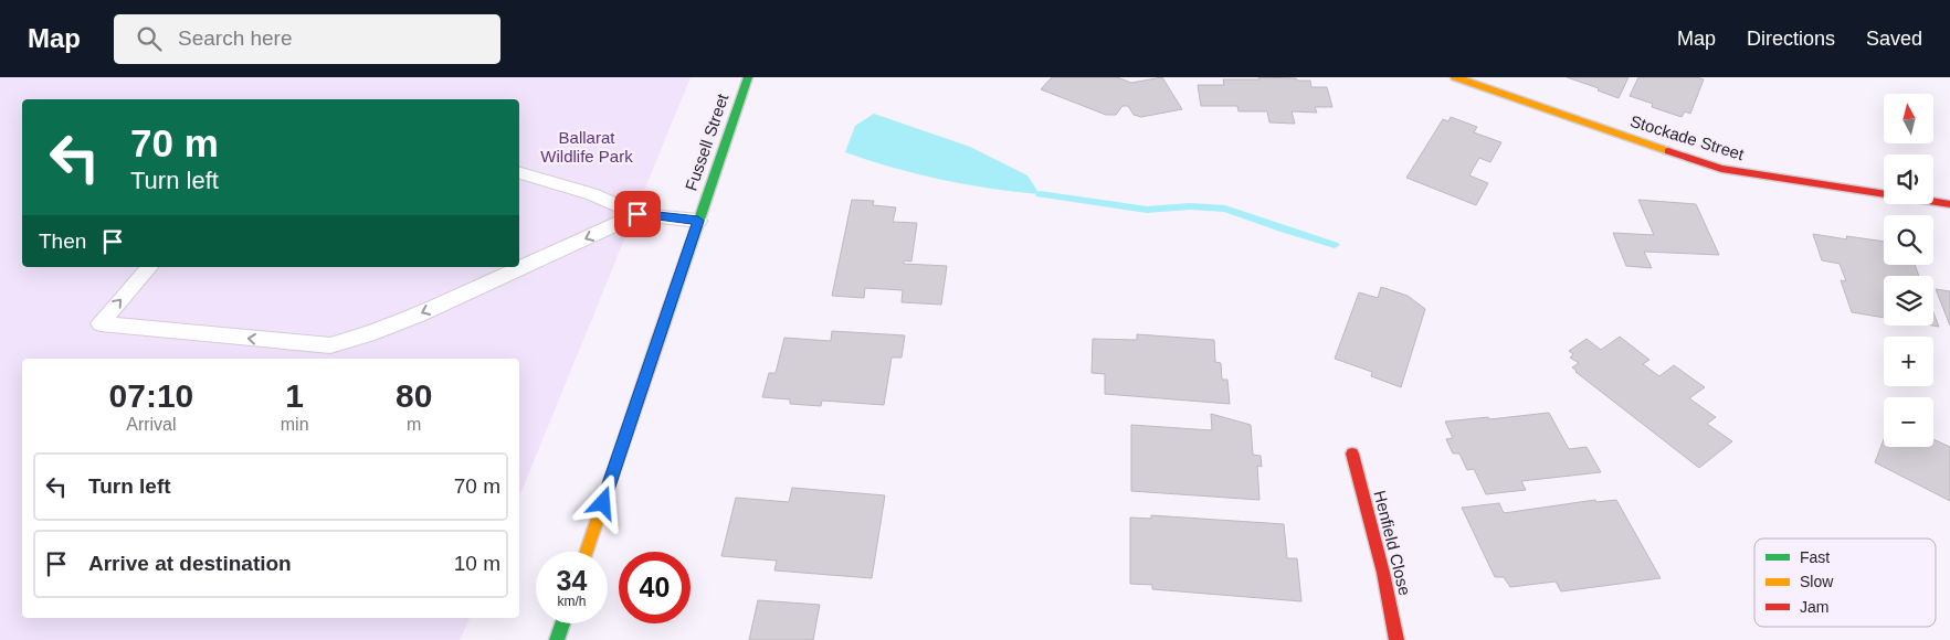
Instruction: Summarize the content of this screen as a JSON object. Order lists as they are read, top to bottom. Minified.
{"streets":{"street":["Stockade Street","Fussell Street","Henfield Close"]},"parks":["Ballarat Wildlife Park"],"legend":["Fast","Slow","Jam"],"north":"top","page":{"header":"Map","search":"Search here","nav":["Map","Directions","Saved"],"map_buttons":["+","−"],"turn":["70 m","Turn left"],"then":"Then","eta":["07:10","Arrival","1","min","80","m"],"list":[{"name":"Turn left","value":"70 m"},{"name":"Arrive at destination","value":"10 m"}],"speed":"34 km/h","limit":"40"}}
